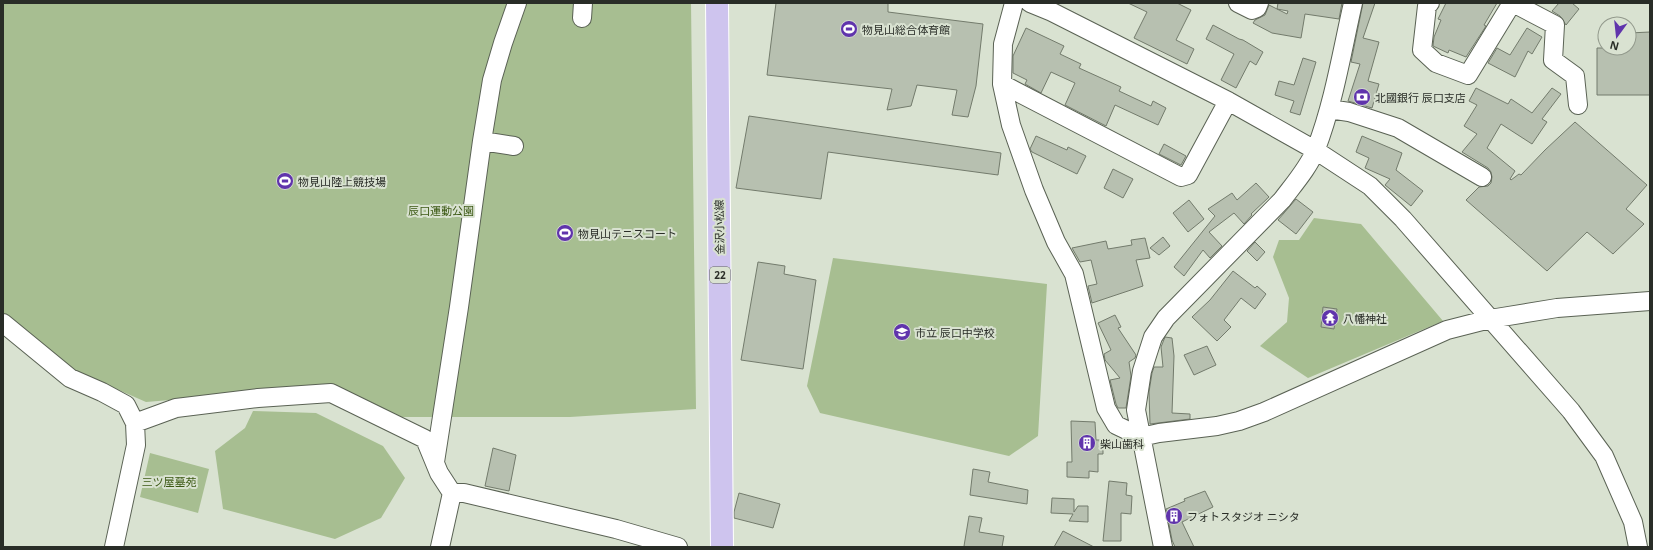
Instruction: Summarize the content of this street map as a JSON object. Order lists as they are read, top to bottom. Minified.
{"streets":{"main road":["金沢小松線","22"]},"parks":["辰口運動公園","三ツ屋墓苑"],"places":{"sports":["物見山総合体育館","物見山陸上競技場","物見山テニスコート"],"bank":["北國銀行 辰口支店"],"temple":["八幡神社"],"school or university":["市立 辰口中学校"],"building":["柴山歯科","フォトスタジオ ニシタ"]},"north":"bottom"}
